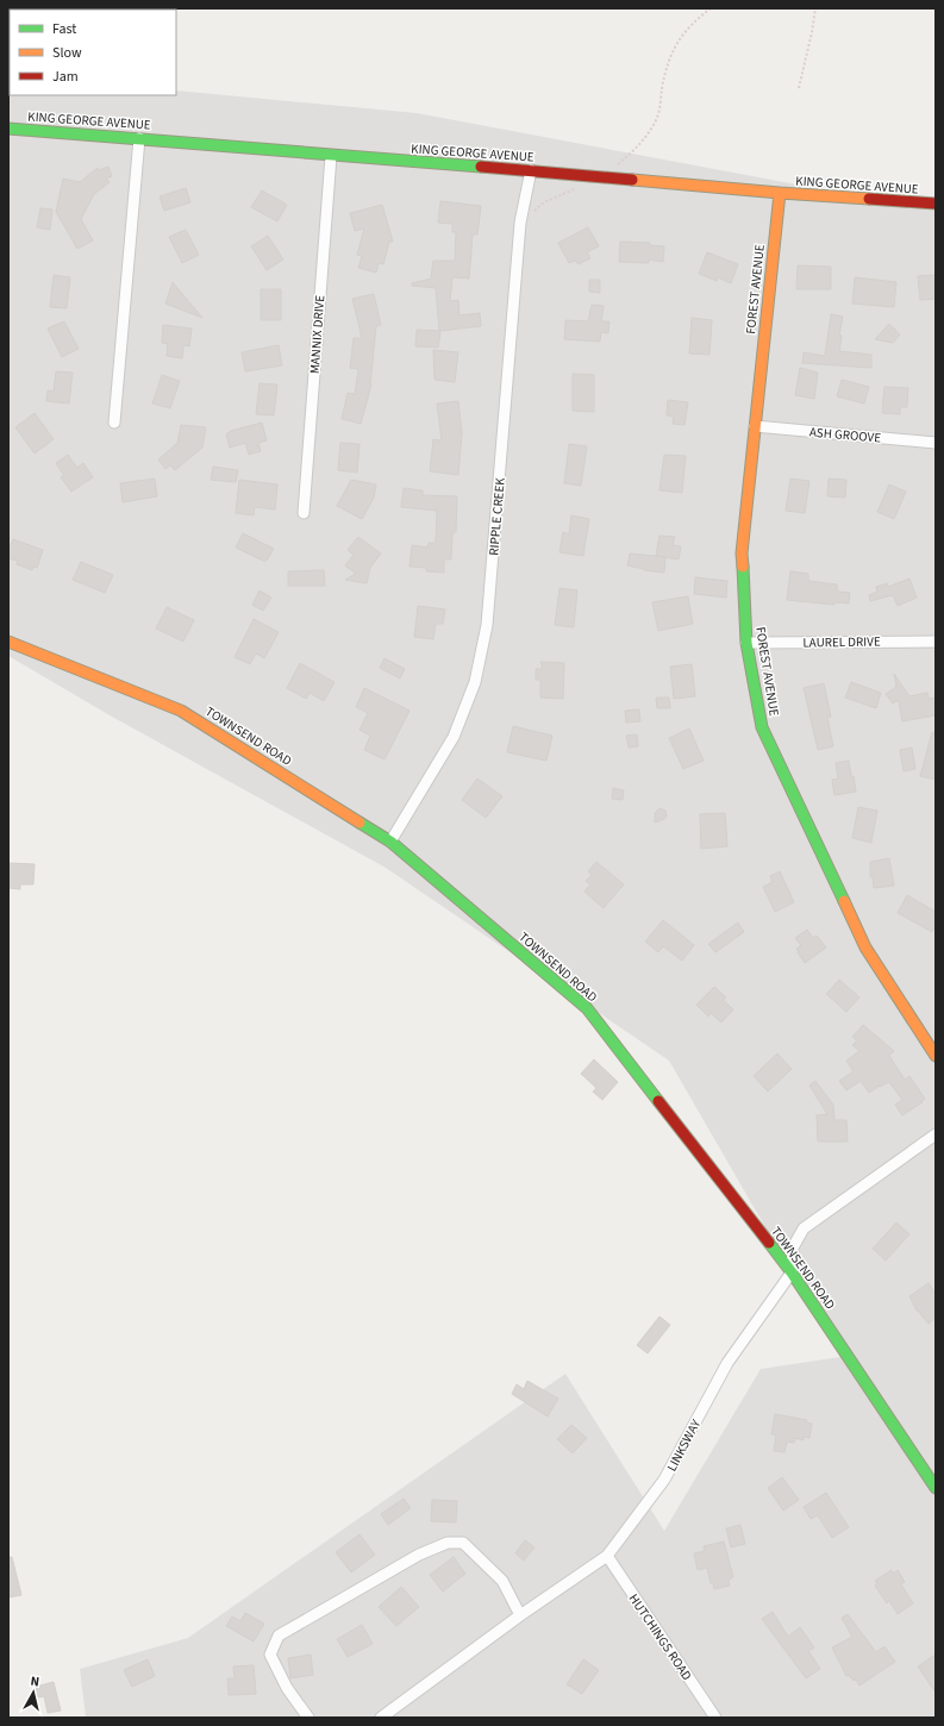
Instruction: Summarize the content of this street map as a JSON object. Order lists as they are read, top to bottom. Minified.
{"streets":{"street":["KING GEORGE AVENUE","FOREST AVENUE","MANNIX DRIVE","ASH GROOVE","RIPPLE CREEK","LAUREL DRIVE","TOWNSEND ROAD","LINKSWAY","HUTCHINGS ROAD"]},"crossings":[["KING GEORGE AVENUE","FOREST AVENUE"],["KING GEORGE AVENUE","MANNIX DRIVE"],["KING GEORGE AVENUE","RIPPLE CREEK"],["FOREST AVENUE","ASH GROOVE"],["FOREST AVENUE","LAUREL DRIVE"],["RIPPLE CREEK","TOWNSEND ROAD"],["TOWNSEND ROAD","LINKSWAY"],["LINKSWAY","HUTCHINGS ROAD"]],"legend":["Fast","Slow","Jam"],"north":"top"}
